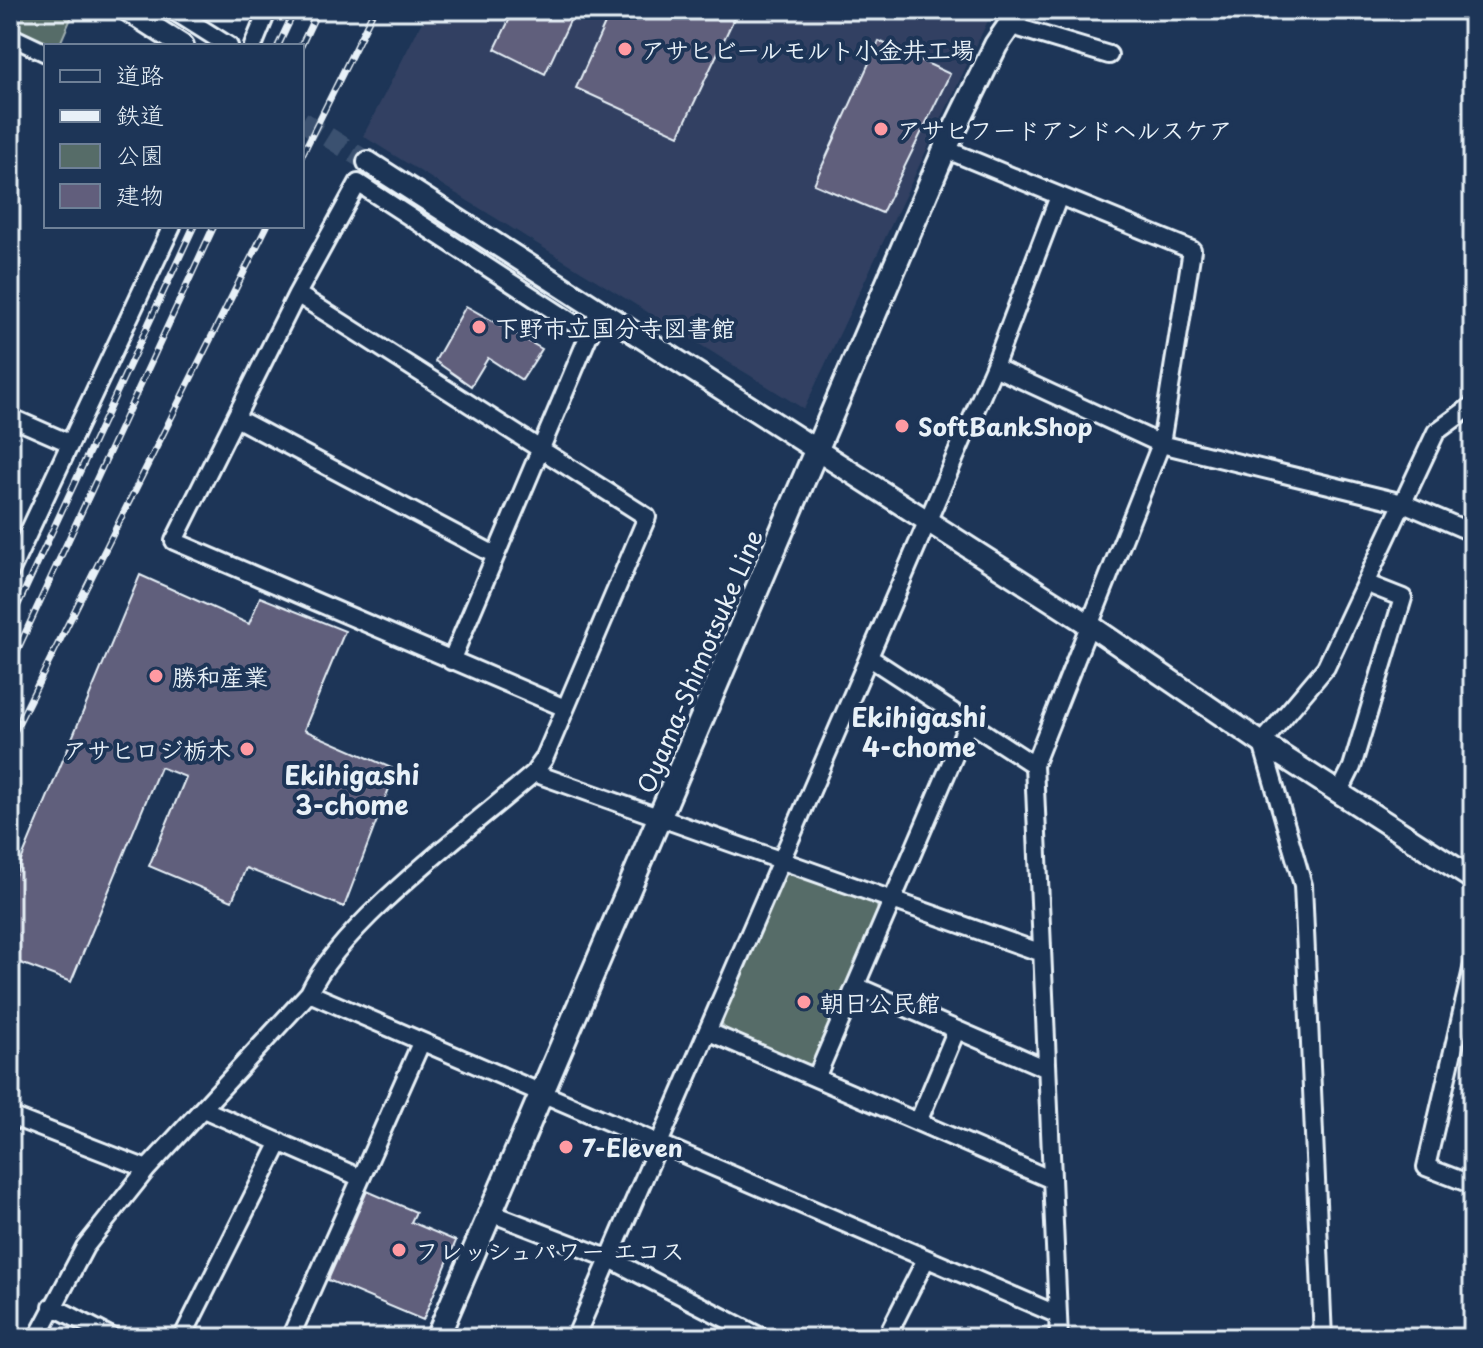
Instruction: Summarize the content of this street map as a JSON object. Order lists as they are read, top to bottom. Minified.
{"streets":{"main road":["Oyama-Shimotsuke Line"]},"districts":["Ekihigashi 4-chome","Ekihigashi 3-chome"],"places":["アサヒビールモルト小金井工場","アサヒフードアンドヘルスケア","下野市立国分寺図書館","SoftBankShop","勝和産業","アサヒロジ栃木","朝日公民館","7-Eleven","フレッシュパワー エコス"],"legend":["道路","鉄道","公園","建物"]}
